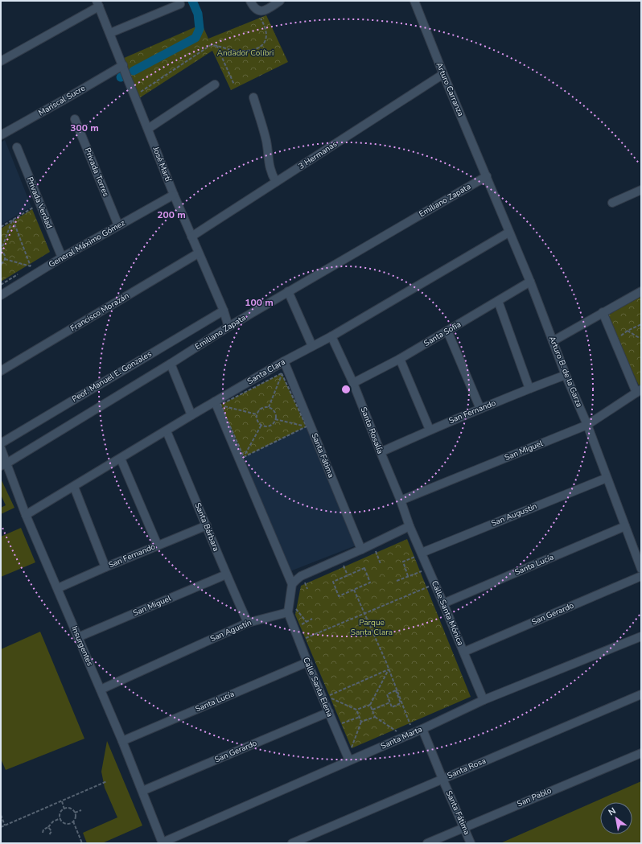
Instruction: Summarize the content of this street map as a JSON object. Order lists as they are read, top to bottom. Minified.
{"streets":{"street":["Arturo Carranza","Mariscal Sucre","3 Hermanas","José Martí","Privada Torres","Emiliano Zapata","Privada Verdad","General Máximo Gómez","Francisco Morazán","Santa Sofía","Santa Clara","Arturo B. de la Garza","Peof. Manuel E. Gonzales","San Fernando","Santa Rosalía","San Miguel","Santa Fátima","San Augustin","Santa Bárbara","Santa Lucía","Calle Santa Mónica","San Gerardo","San Agustín","Insurgentes","Calle Santa Elena","Santa Marta","Santa Rosa","San Pablo"]},"crossings":[["Arturo Carranza","3 Hermanas"],["Arturo Carranza","Emiliano Zapata"],["Arturo Carranza","Arturo B. de la Garza"],["Mariscal Sucre","José Martí"],["3 Hermanas","José Martí"],["José Martí","Emiliano Zapata"],["José Martí","General Máximo Gómez"],["José Martí","Francisco Morazán"],["José Martí","Peof. Manuel E. Gonzales"],["Privada Torres","General Máximo Gómez"],["Emiliano Zapata","Arturo B. de la Garza"],["Emiliano Zapata","Insurgentes"],["Privada Verdad","General Máximo Gómez"],["Santa Sofía","Arturo B. de la Garza"],["Santa Sofía","Santa Rosalía"],["Santa Clara","Arturo B. de la Garza"],["Santa Clara","Santa Rosalía"],["Santa Clara","Santa Fátima"],["Santa Clara","Santa Bárbara"],["Santa Clara","Insurgentes"],["Arturo B. de la Garza","San Fernando"],["Arturo B. de la Garza","San Miguel"],["Arturo B. de la Garza","San Augustin"],["Arturo B. de la Garza","Santa Lucía"],["San Fernando","Santa Rosalía"],["San Fernando","Santa Bárbara"],["San Fernando","Insurgentes"],["Santa Rosalía","San Miguel"],["Santa Rosalía","Calle Santa Mónica"],["San Miguel","Santa Bárbara"],["San Miguel","Insurgentes"],["Santa Fátima","Santa Marta"],["Santa Fátima","Santa Rosa"],["Santa Fátima","San Pablo"],["San Augustin","Calle Santa Mónica"],["Santa Bárbara","San Agustín"],["Santa Lucía","Calle Santa Mónica"],["Santa Lucía","Insurgentes"],["Santa Lucía","Calle Santa Elena"],["Calle Santa Mónica","San Gerardo"],["Calle Santa Mónica","Santa Marta"],["San Gerardo","Insurgentes"],["San Gerardo","Calle Santa Elena"],["San Agustín","Insurgentes"],["San Agustín","Calle Santa Elena"],["Insurgentes","Santa Marta"],["Calle Santa Elena","Santa Marta"]],"parks":["Andador Colíbri","Parque Santa Clara"],"north":"top left","rings":["300 m","200 m","100 m"]}
